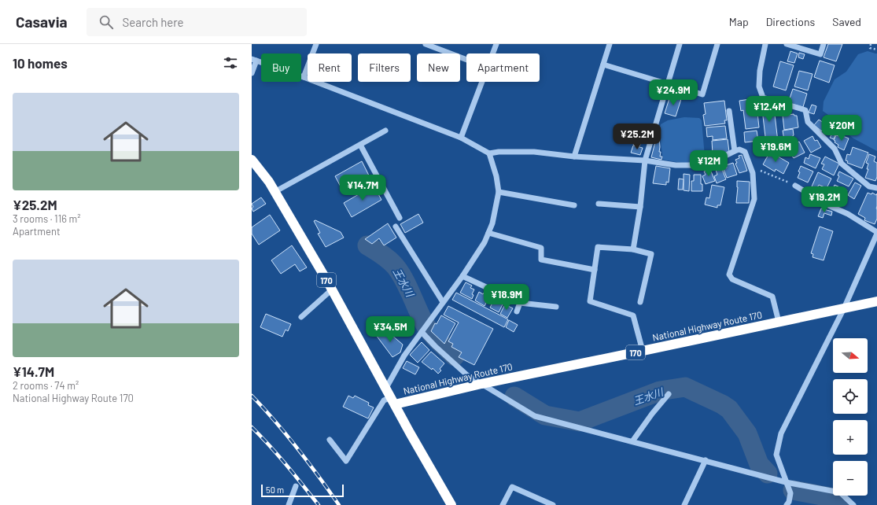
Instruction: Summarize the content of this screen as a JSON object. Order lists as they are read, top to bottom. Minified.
{"streets":{"highway":["170","National Highway Route 170"]},"water":["王水川"],"scale_bar":"50 m","north":"right","page":{"header":"Casavia","search":"Search here","nav":["Map","Directions","Saved"],"heading":"10 homes","chip":["Buy","Rent","Filters","New","Apartment"],"price":["¥24.9M","¥12.4M","¥20M","¥25.2M","¥19.6M","¥12M","¥14.7M","¥19.2M","¥18.9M","¥34.5M"],"list":[{"name":"¥25.2M","note":"3 rooms · 116 m² · Apartment"},{"name":"¥14.7M","note":"2 rooms · 74 m² · National Highway Route 170"}],"map_buttons":["+","−"],"scale":"50 m"}}
